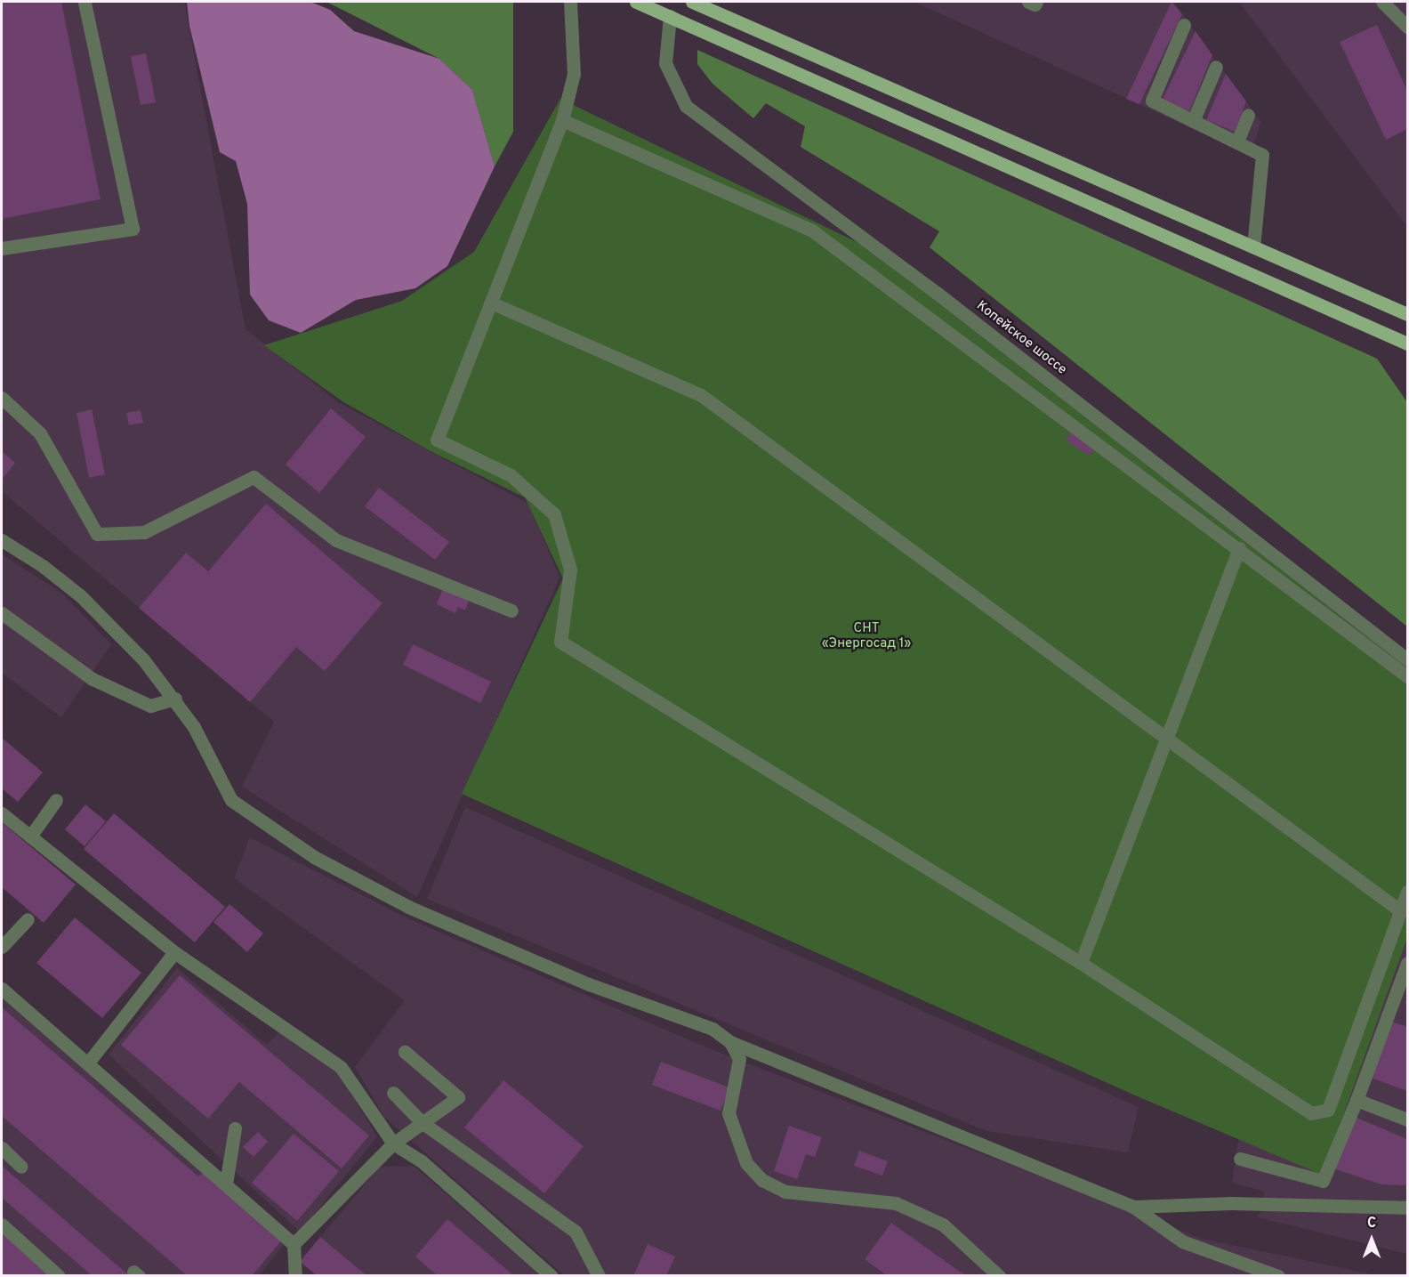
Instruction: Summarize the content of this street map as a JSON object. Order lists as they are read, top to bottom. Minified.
{"streets":{"street":["Копейское шоссе"]},"parks":["СНТ «Энергосад 1»"],"north":"top"}
